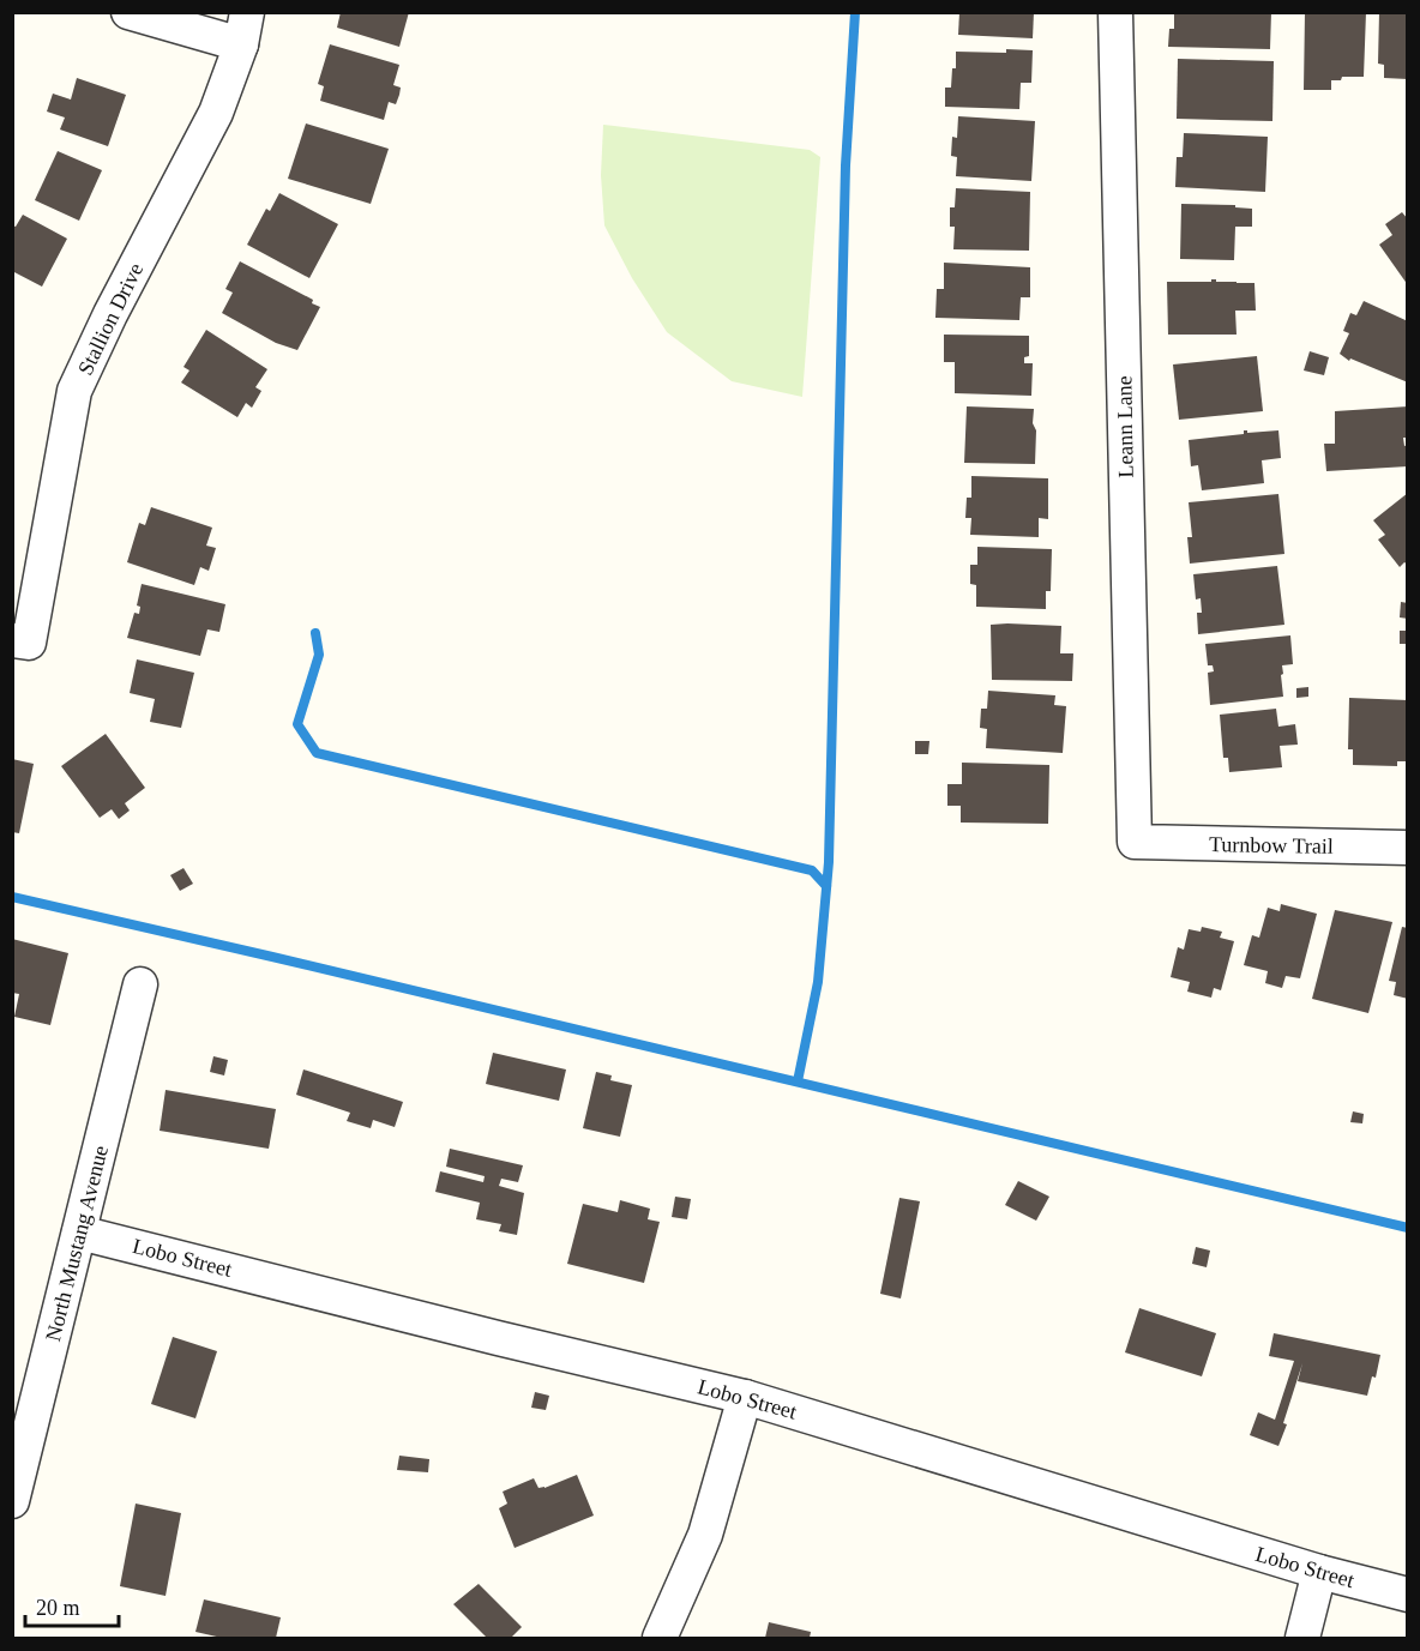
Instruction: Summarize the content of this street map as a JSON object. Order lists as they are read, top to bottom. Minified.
{"streets":{"street":["Stallion Drive","Leann Lane","Turnbow Trail","North Mustang Avenue","Lobo Street"]},"crossings":[["Leann Lane","Turnbow Trail"],["North Mustang Avenue","Lobo Street"]],"scale_bar":"20 m"}
